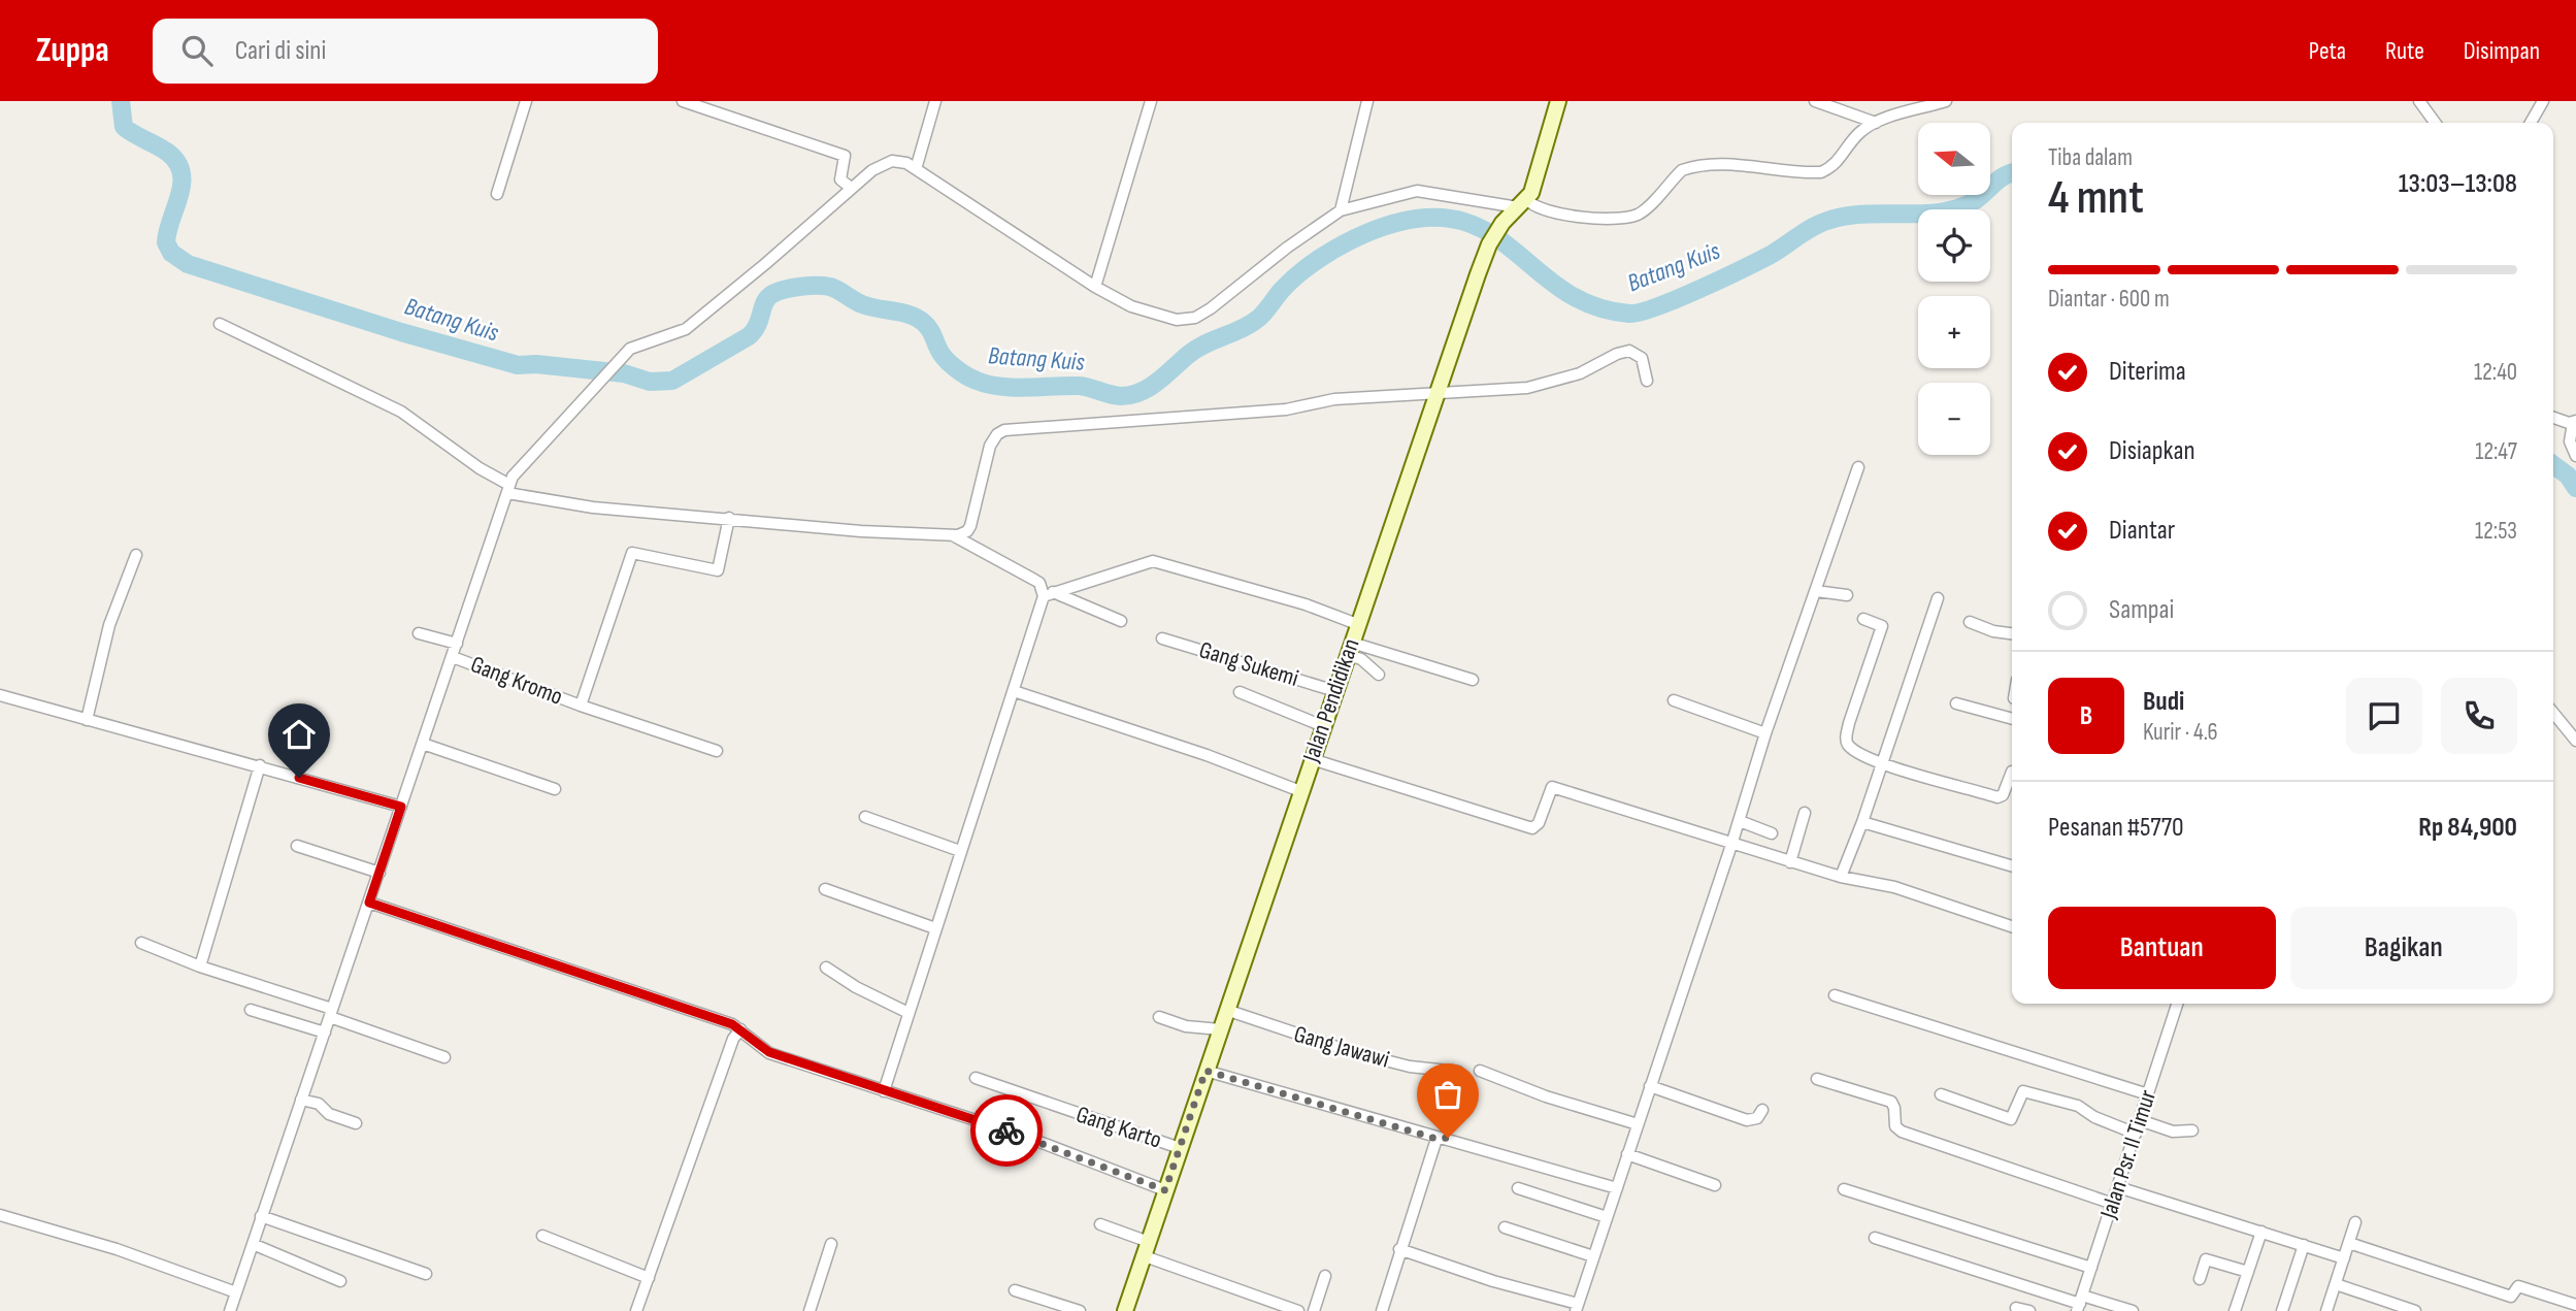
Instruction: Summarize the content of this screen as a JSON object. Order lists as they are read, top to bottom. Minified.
{"streets":{"main road":["Jalan Pendidikan"],"street":["Gang Sukemi","Gang Kromo","Gang Jawawi","Gang Karto","Jalan Psr. II Timur"]},"crossings":[["Gang Sukemi","Jalan Pendidikan"],["Jalan Pendidikan","Gang Jawawi"],["Jalan Pendidikan","Gang Karto"]],"water":["Batang Kuis"],"north":"left","page":{"header":"Zuppa","search":"Cari di sini","nav":["Peta","Rute","Disimpan"],"map_buttons":["+","−"],"heading":["4 mnt","Tiba dalam","13:03–13:08"],"panel":["Budi","Kurir · 4.6","Pesanan #5770","Rp 84,900"],"bar":"Diantar · 600 m","list":[["Diterima","12:40"],["Disiapkan","12:47"],["Diantar","12:53"],"Sampai"],"round":"B","buttons":["Bantuan","Bagikan"]}}
